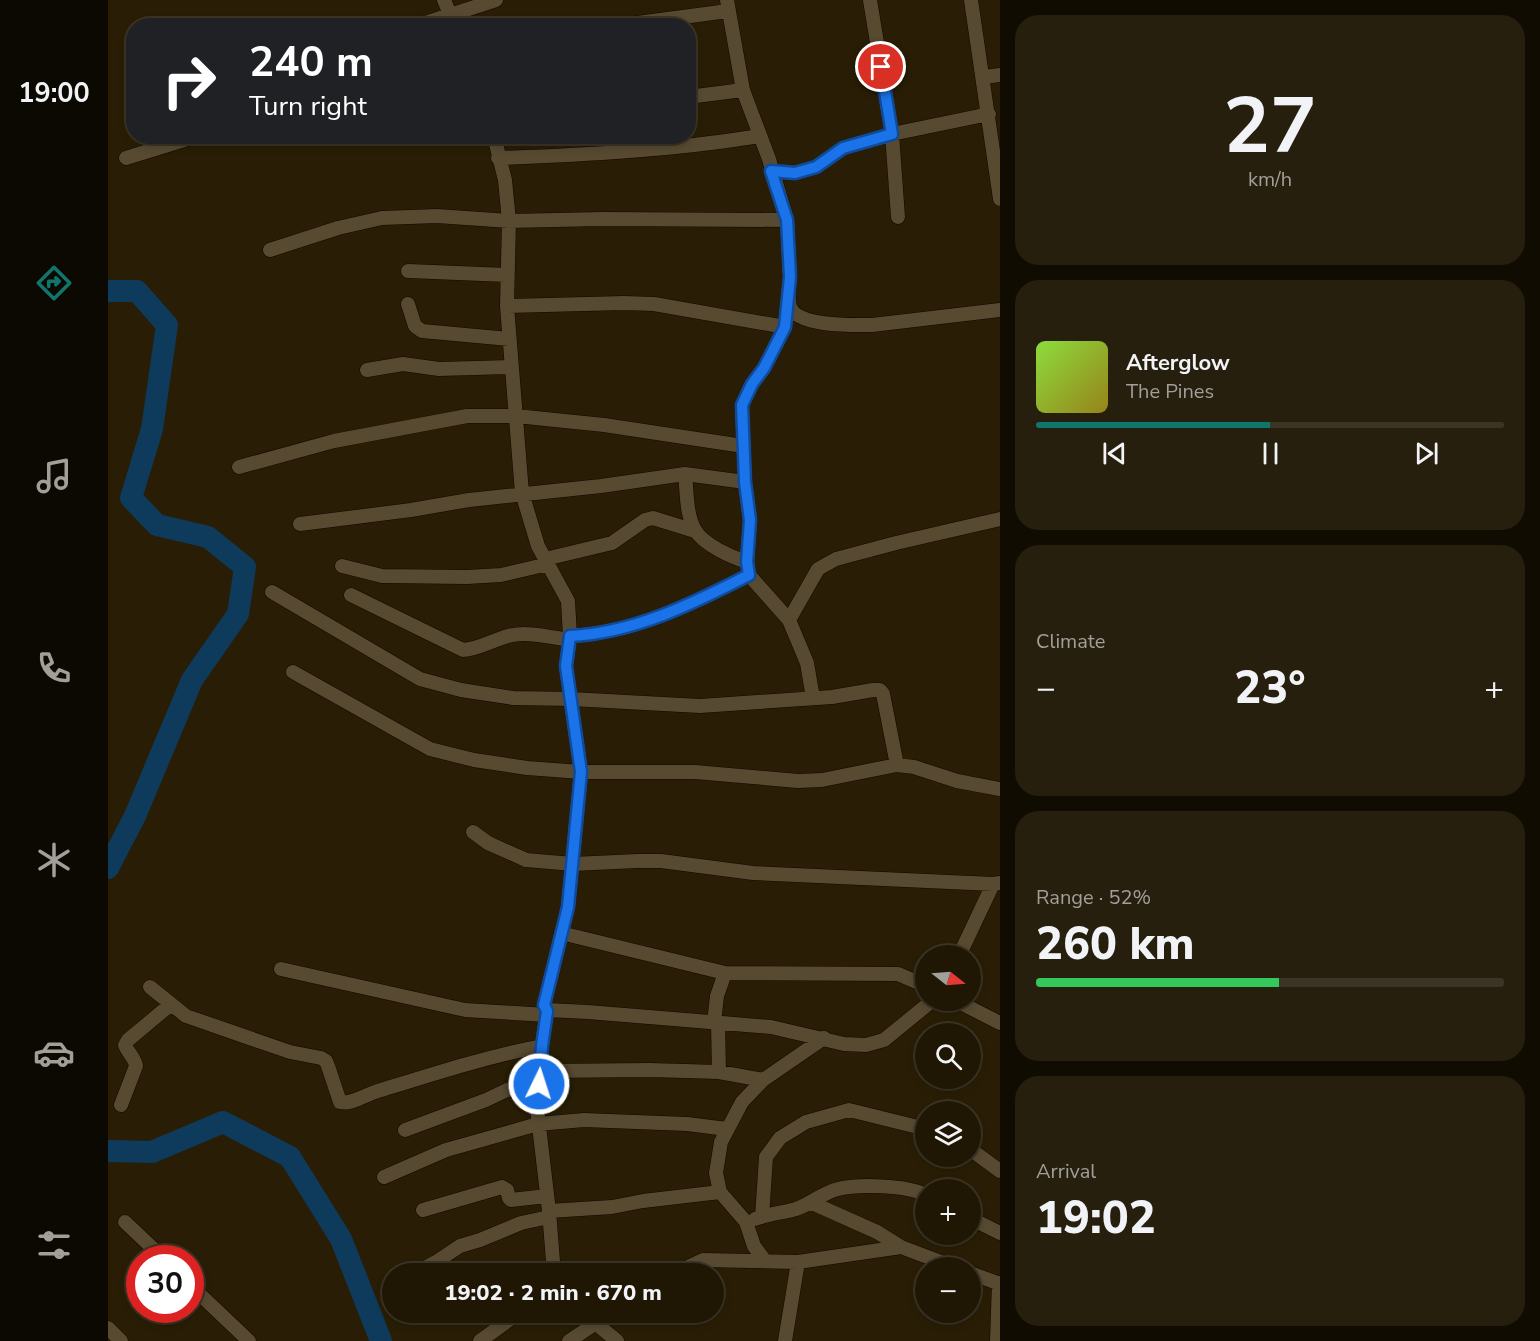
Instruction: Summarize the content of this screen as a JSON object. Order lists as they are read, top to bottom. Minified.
{"north":"right","page":{"tabs":"19:00","tile":[["27","km/h"],"Climate",["Range · 52%","260 km"],["Arrival","19:02"]],"turn":["240 m","Turn right"],"song":["Afterglow","The Pines"],"heat":["−","23°","+"],"map_buttons":["+","−"],"limit":"30","trip":"19:02 · 2 min · 670 m"}}
